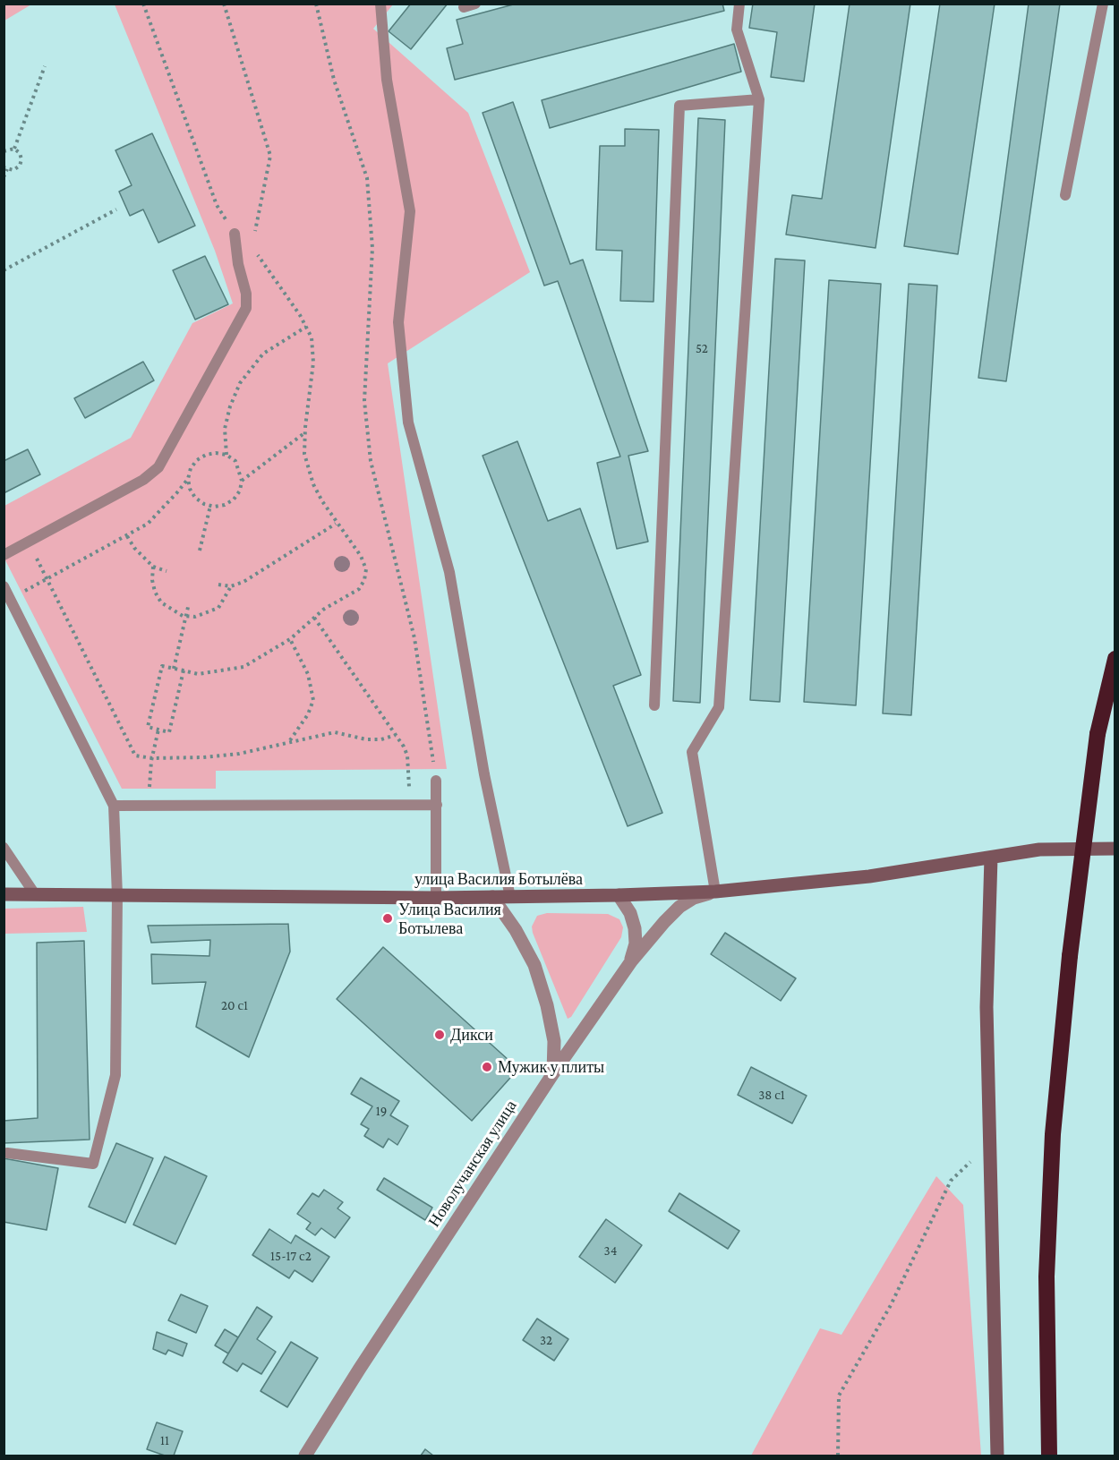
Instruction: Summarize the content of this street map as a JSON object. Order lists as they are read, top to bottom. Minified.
{"streets":{"street":["улица Василия Ботылёва","Новолучанская улица"]},"crossings":[["улица Василия Ботылёва","Новолучанская улица"]],"places":["Улица Василия Ботылева","Дикси","Мужик у плиты"],"house_numbers":["52","20 с1","38 с1","19","34","15-17 с2","32","11"]}
